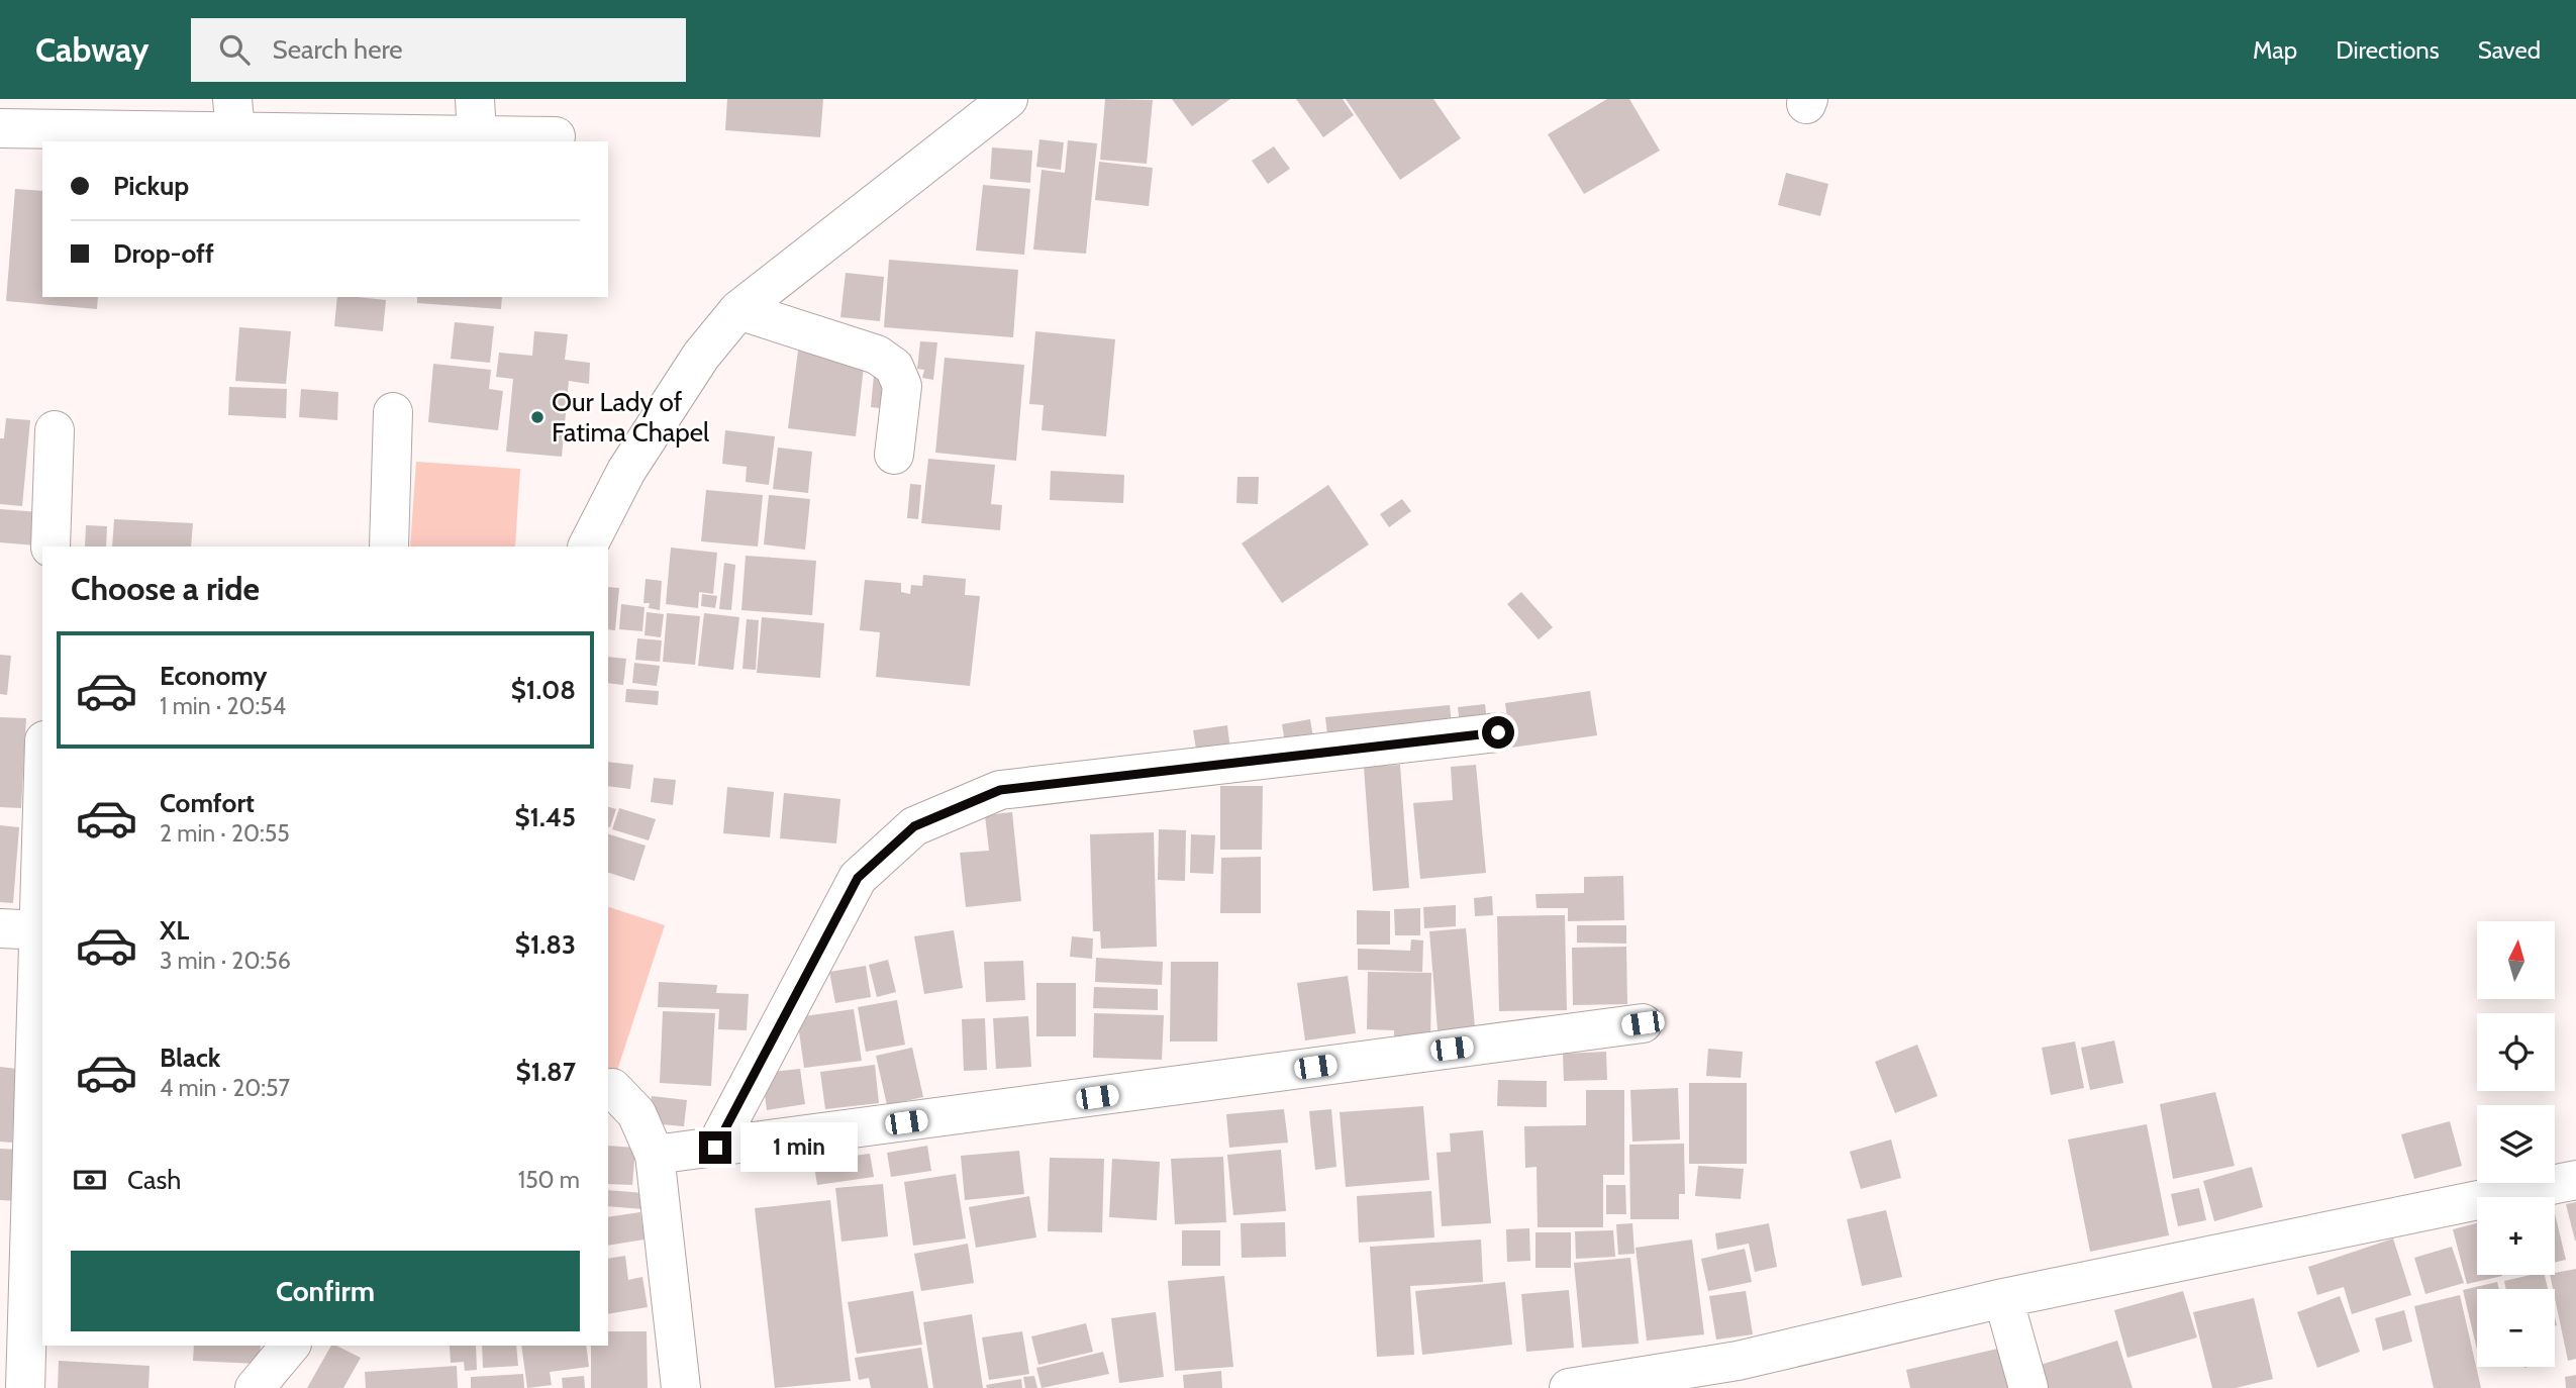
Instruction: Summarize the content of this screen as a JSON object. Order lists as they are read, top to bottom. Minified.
{"places":["Our Lady of Fatima Chapel"],"north":"top","page":{"header":"Cabway","search":"Search here","nav":["Map","Directions","Saved"],"banner":["Pickup","Drop-off"],"heading":"Choose a ride","list":[{"name":"Economy","note":"1 min · 20:54","value":"$1.08"},{"name":"Comfort","note":"2 min · 20:55","value":"$1.45"},{"name":"XL","note":"3 min · 20:56","value":"$1.83"},{"name":"Black","note":"4 min · 20:57","value":"$1.87"}],"map_buttons":["+","−"],"bubble":"1 min","pay":["Cash","150 m"],"buttons":"Confirm"}}
